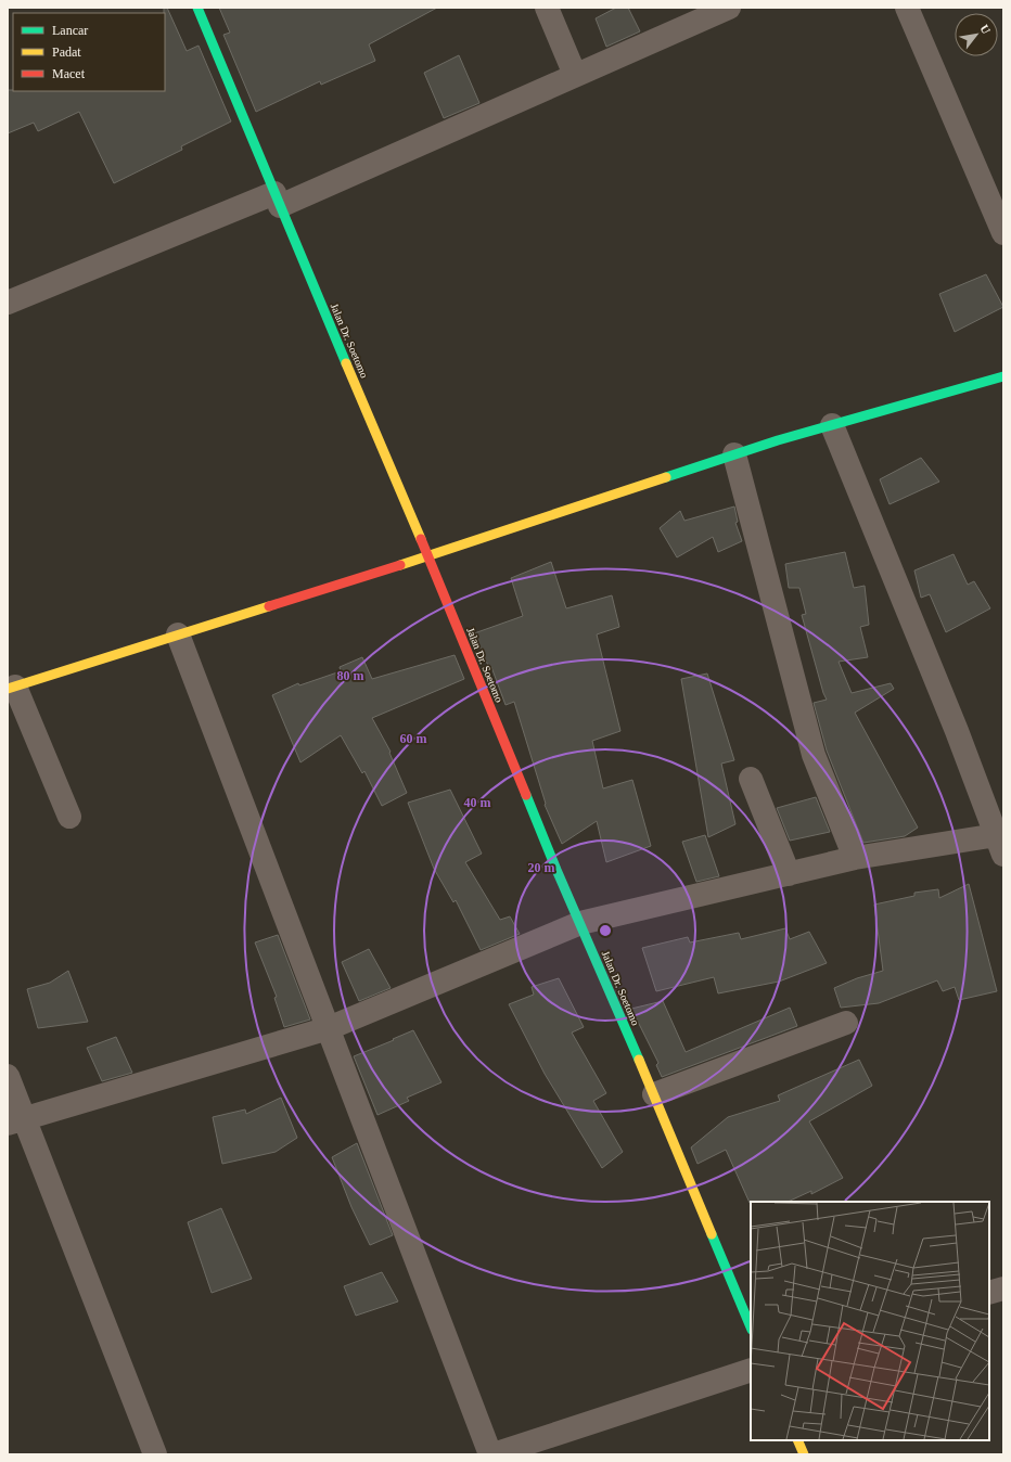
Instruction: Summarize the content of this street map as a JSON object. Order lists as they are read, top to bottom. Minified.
{"streets":{"street":["Jalan Dr. Soetomo"]},"legend":["Lancar","Padat","Macet"],"north":"top right","rings":["80 m","60 m","40 m","20 m"]}
